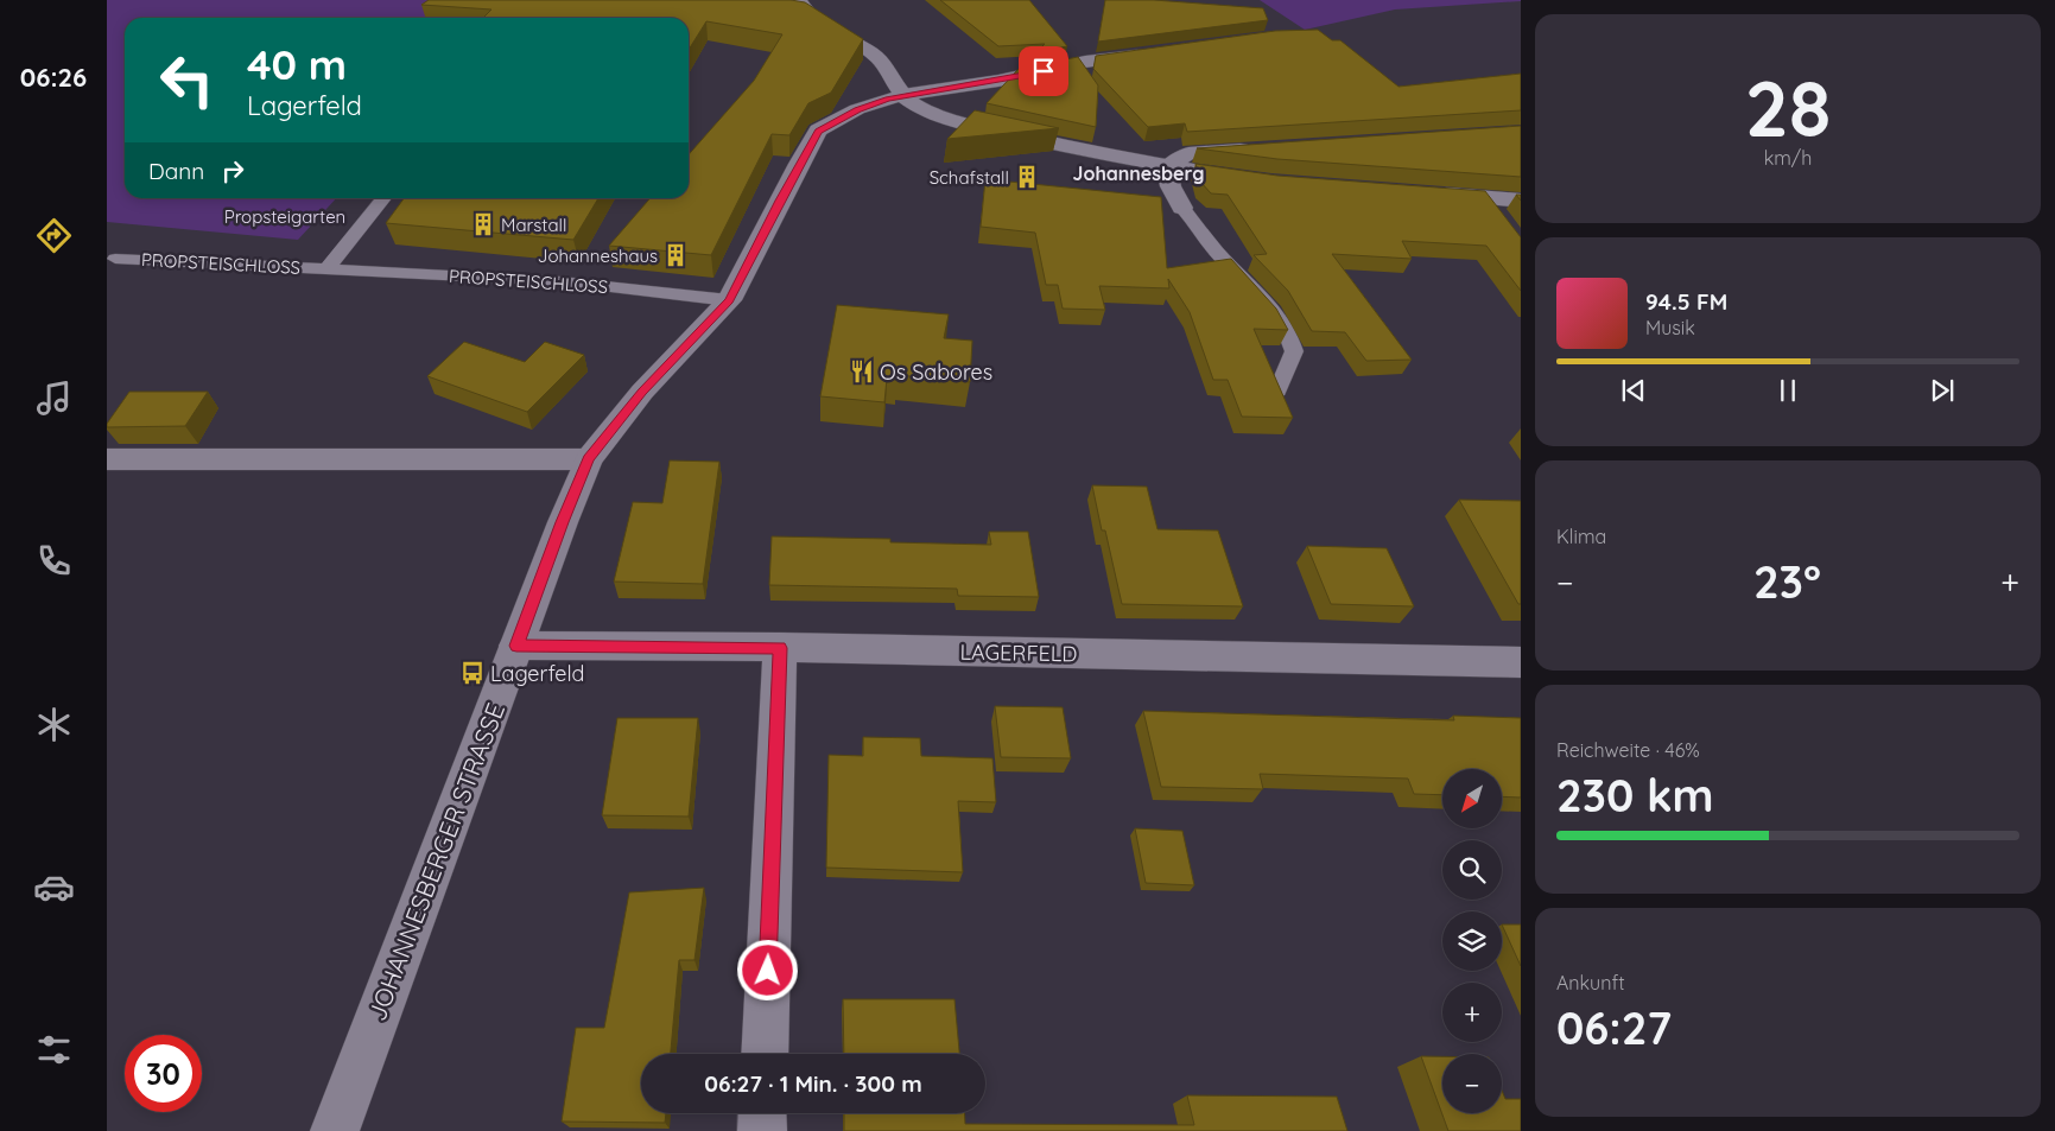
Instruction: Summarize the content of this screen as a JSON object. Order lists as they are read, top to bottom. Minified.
{"streets":{"street":["LAGERFELD","JOHANNESBERGER STRASSE"],"lane":["PROPSTEISCHLOSS"]},"crossings":[["PROPSTEISCHLOSS","JOHANNESBERGER STRASSE"],["LAGERFELD","JOHANNESBERGER STRASSE"]],"districts":["Johannesberg"],"parks":["Propsteigarten"],"places":{"building":["Schafstall","Marstall","Johanneshaus"],"restaurant":["Os Sabores"],"bus stop":["Lagerfeld"]},"north":"bottom left","page":{"tabs":"06:26","tile":[["28","km/h"],"Klima",["Reichweite · 46%","230 km"],["Ankunft","06:27"]],"turn":["40 m","Lagerfeld"],"then":"Dann","song":["94.5 FM","Musik"],"heat":["−","23°","+"],"map_buttons":["+","−"],"limit":"30","trip":"06:27 · 1 Min. · 300 m"}}
